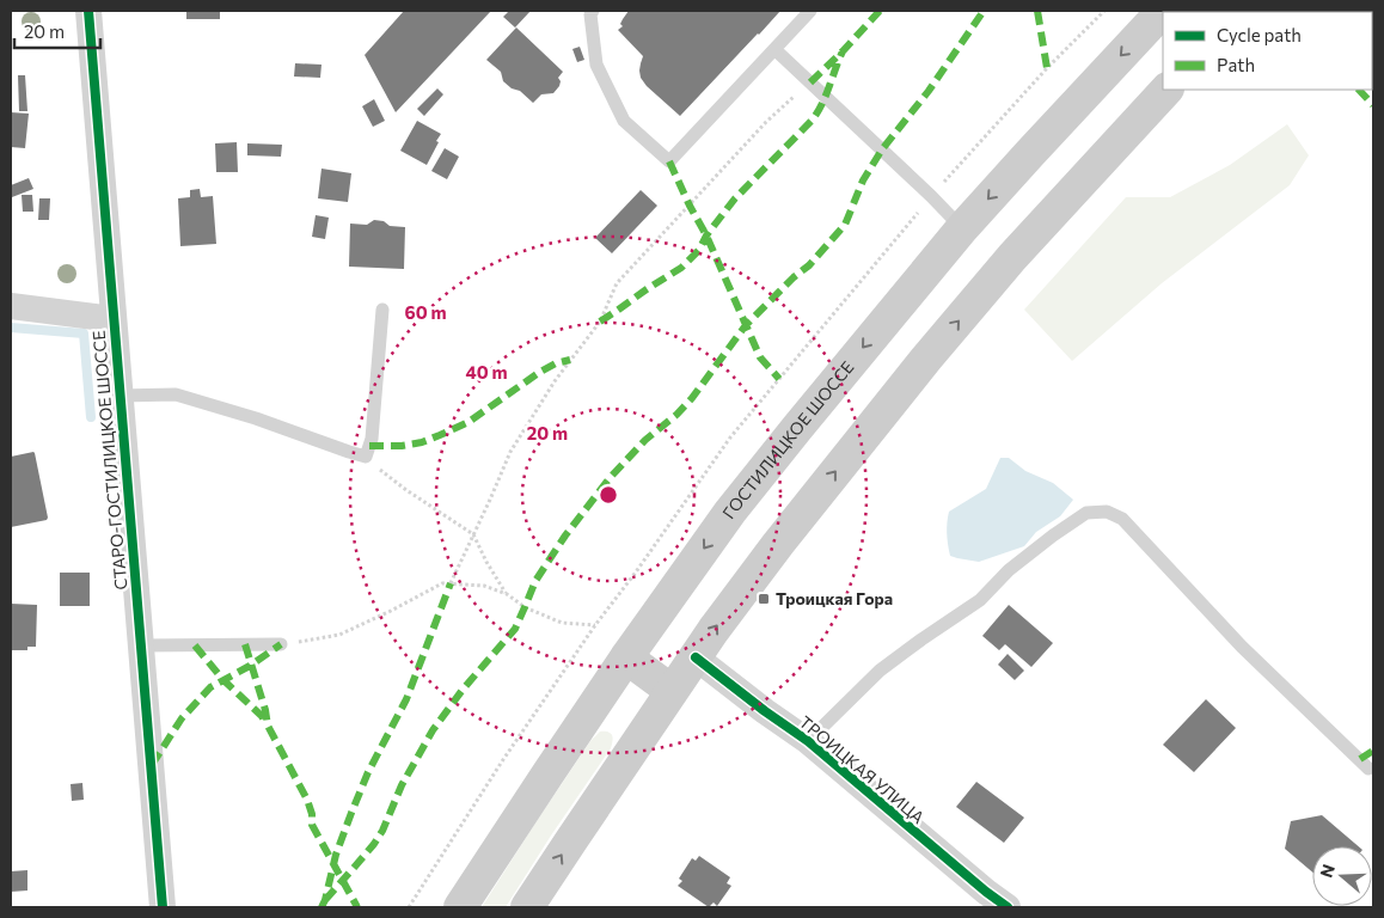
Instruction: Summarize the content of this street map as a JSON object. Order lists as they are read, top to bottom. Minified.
{"streets":{"main road":["ГОСТИЛИЦКОЕ ШОССЕ"],"street":["СТАРО-ГОСТИЛИЦКОЕ ШОССЕ","ТРОИЦКАЯ УЛИЦА"]},"places":{"transit":["Троицкая Гора"]},"legend":["Cycle path","Path"],"scale_bar":"20 m","north":"left","rings":["60 m","40 m","20 m"]}
